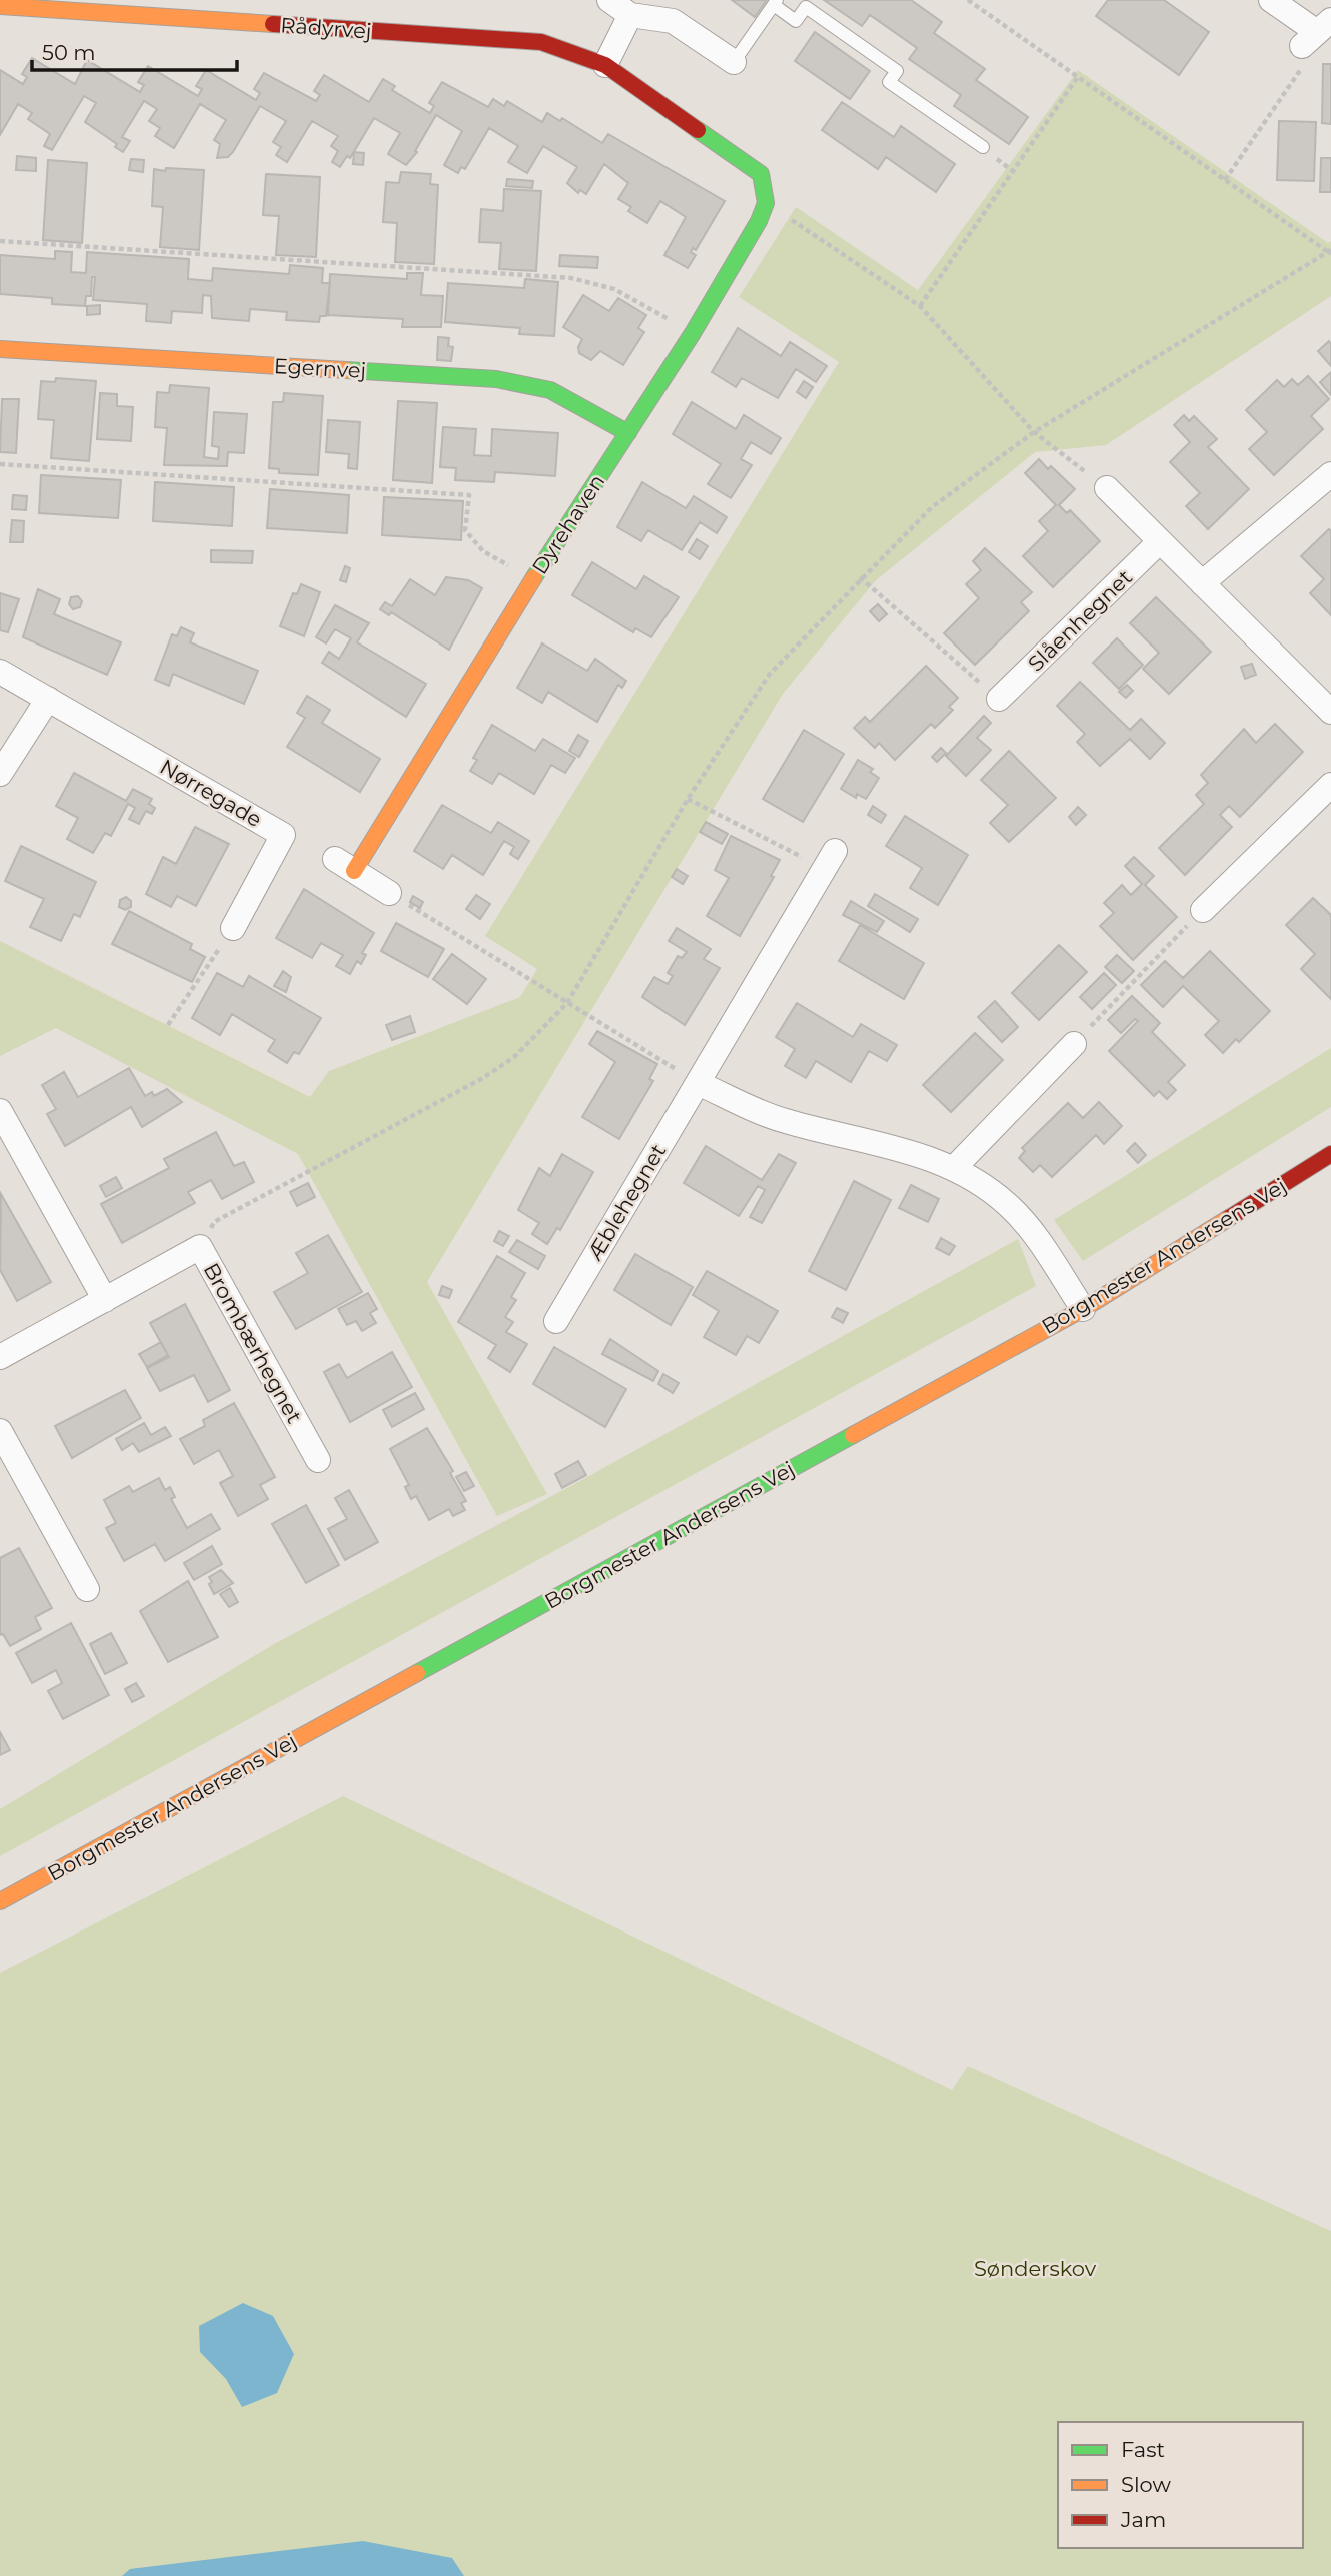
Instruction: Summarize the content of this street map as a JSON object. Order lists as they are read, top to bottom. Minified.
{"streets":{"street":["Rådyrvej","Egernvej","Dyrehaven","Slåenhegnet","Nørregade","Æblehegnet","Borgmester Andersens Vej","Brombærhegnet"]},"crossings":[["Rådyrvej","Dyrehaven"],["Egernvej","Dyrehaven"]],"parks":["Sønderskov"],"legend":["Fast","Slow","Jam"],"scale_bar":"50 m"}
